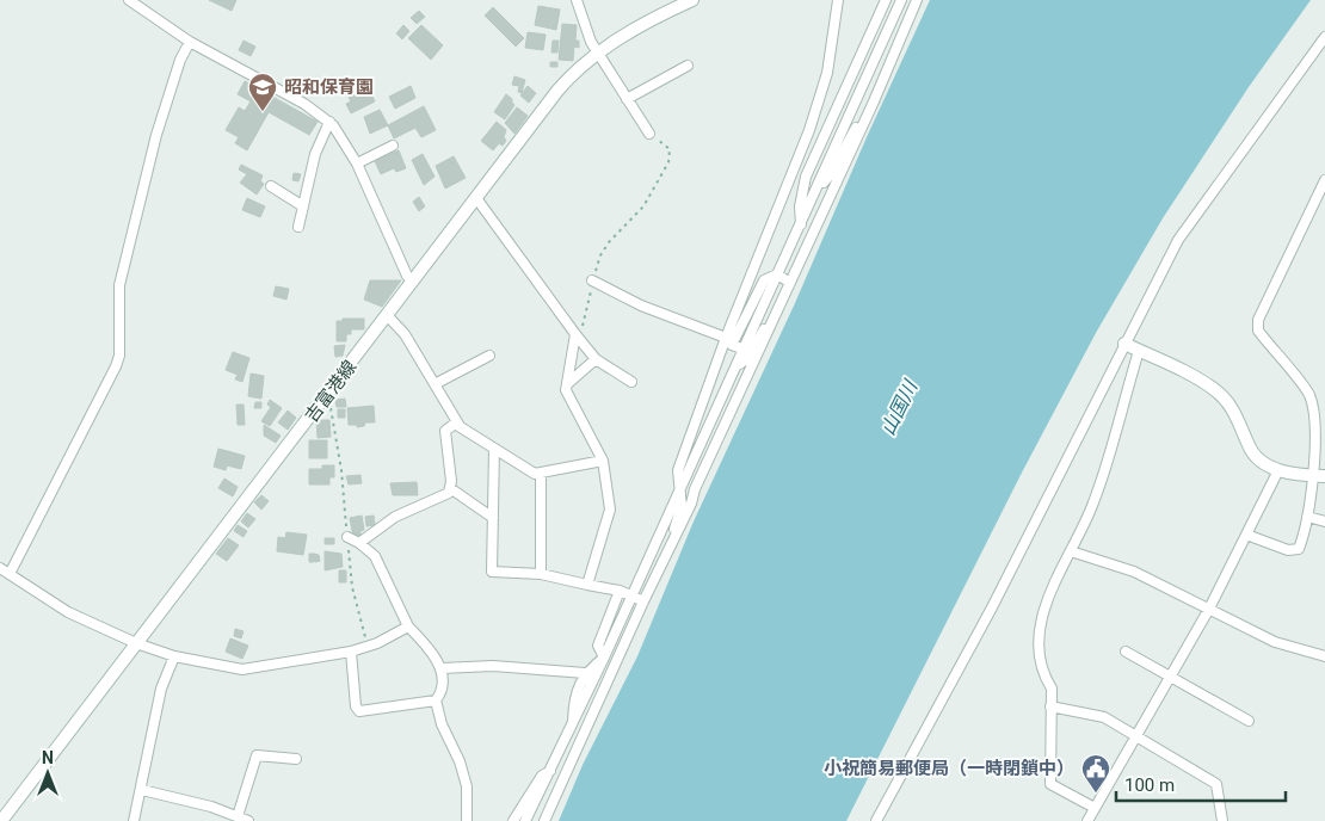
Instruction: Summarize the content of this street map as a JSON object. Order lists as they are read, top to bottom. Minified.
{"streets":{"main road":["吉富港線"]},"water":["山国川"],"places":{"school or university":["昭和保育園"],"public building":["小祝簡易郵便局（一時閉鎖中）"]},"scale_bar":"100 m","north":"top"}
